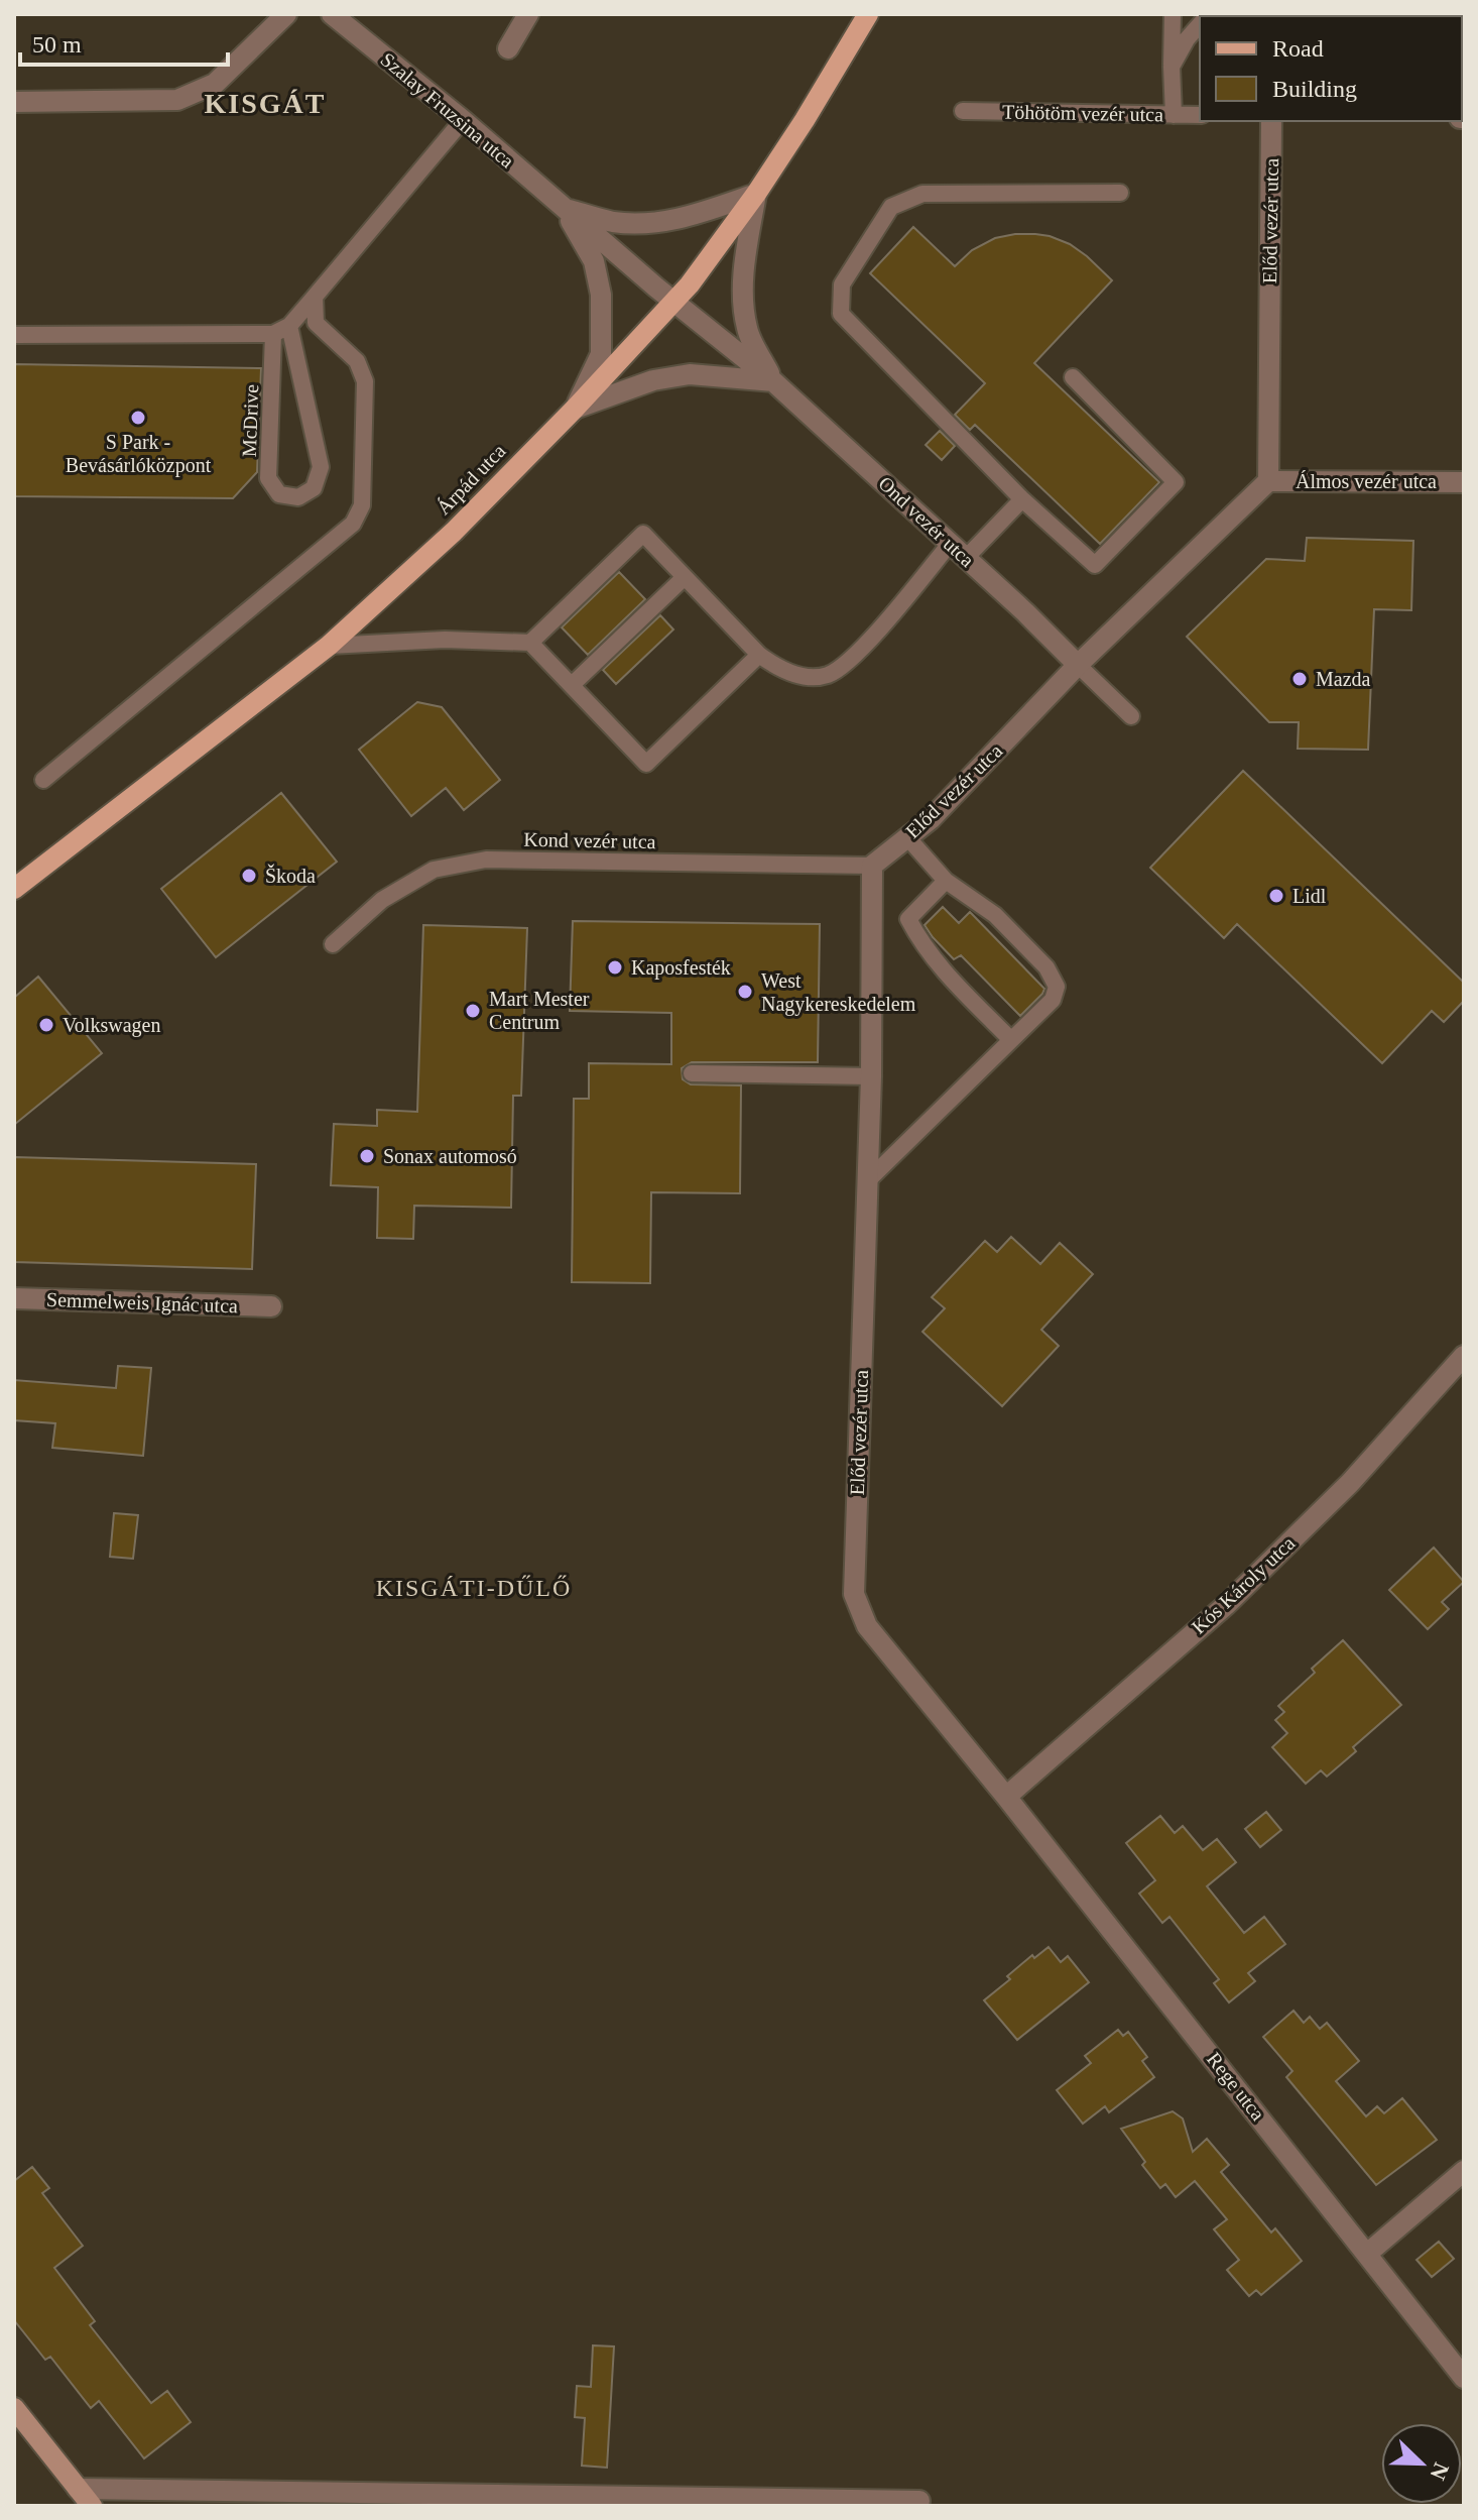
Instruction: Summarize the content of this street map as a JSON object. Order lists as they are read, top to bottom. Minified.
{"streets":{"main road":["Árpád utca"],"street":["Szalay Fruzsina utca","Előd vezér utca","Álmos vezér utca","Ond vezér utca","Semmelweis Ignác utca","Kós Károly utca","Rege utca"],"lane":["Töhötöm vezér utca","McDrive","Kond vezér utca"]},"crossings":[["Szalay Fruzsina utca","Árpád utca"],["Szalay Fruzsina utca","Ond vezér utca"],["Előd vezér utca","Álmos vezér utca"],["Előd vezér utca","Ond vezér utca"],["Előd vezér utca","Kond vezér utca"],["Előd vezér utca","Kós Károly utca"],["Előd vezér utca","Rege utca"],["Árpád utca","Ond vezér utca"],["Kós Károly utca","Rege utca"]],"districts":["KISGÁT","KISGÁTI-DŰLŐ"],"places":["S Park - Bevásárlóközpont","Mazda","Škoda","Lidl","Kaposfesték","West Nagykereskedelem","Mart Mester Centrum","Volkswagen","Sonax automosó"],"legend":["Road","Building"],"scale_bar":"50 m","north":"bottom right"}
